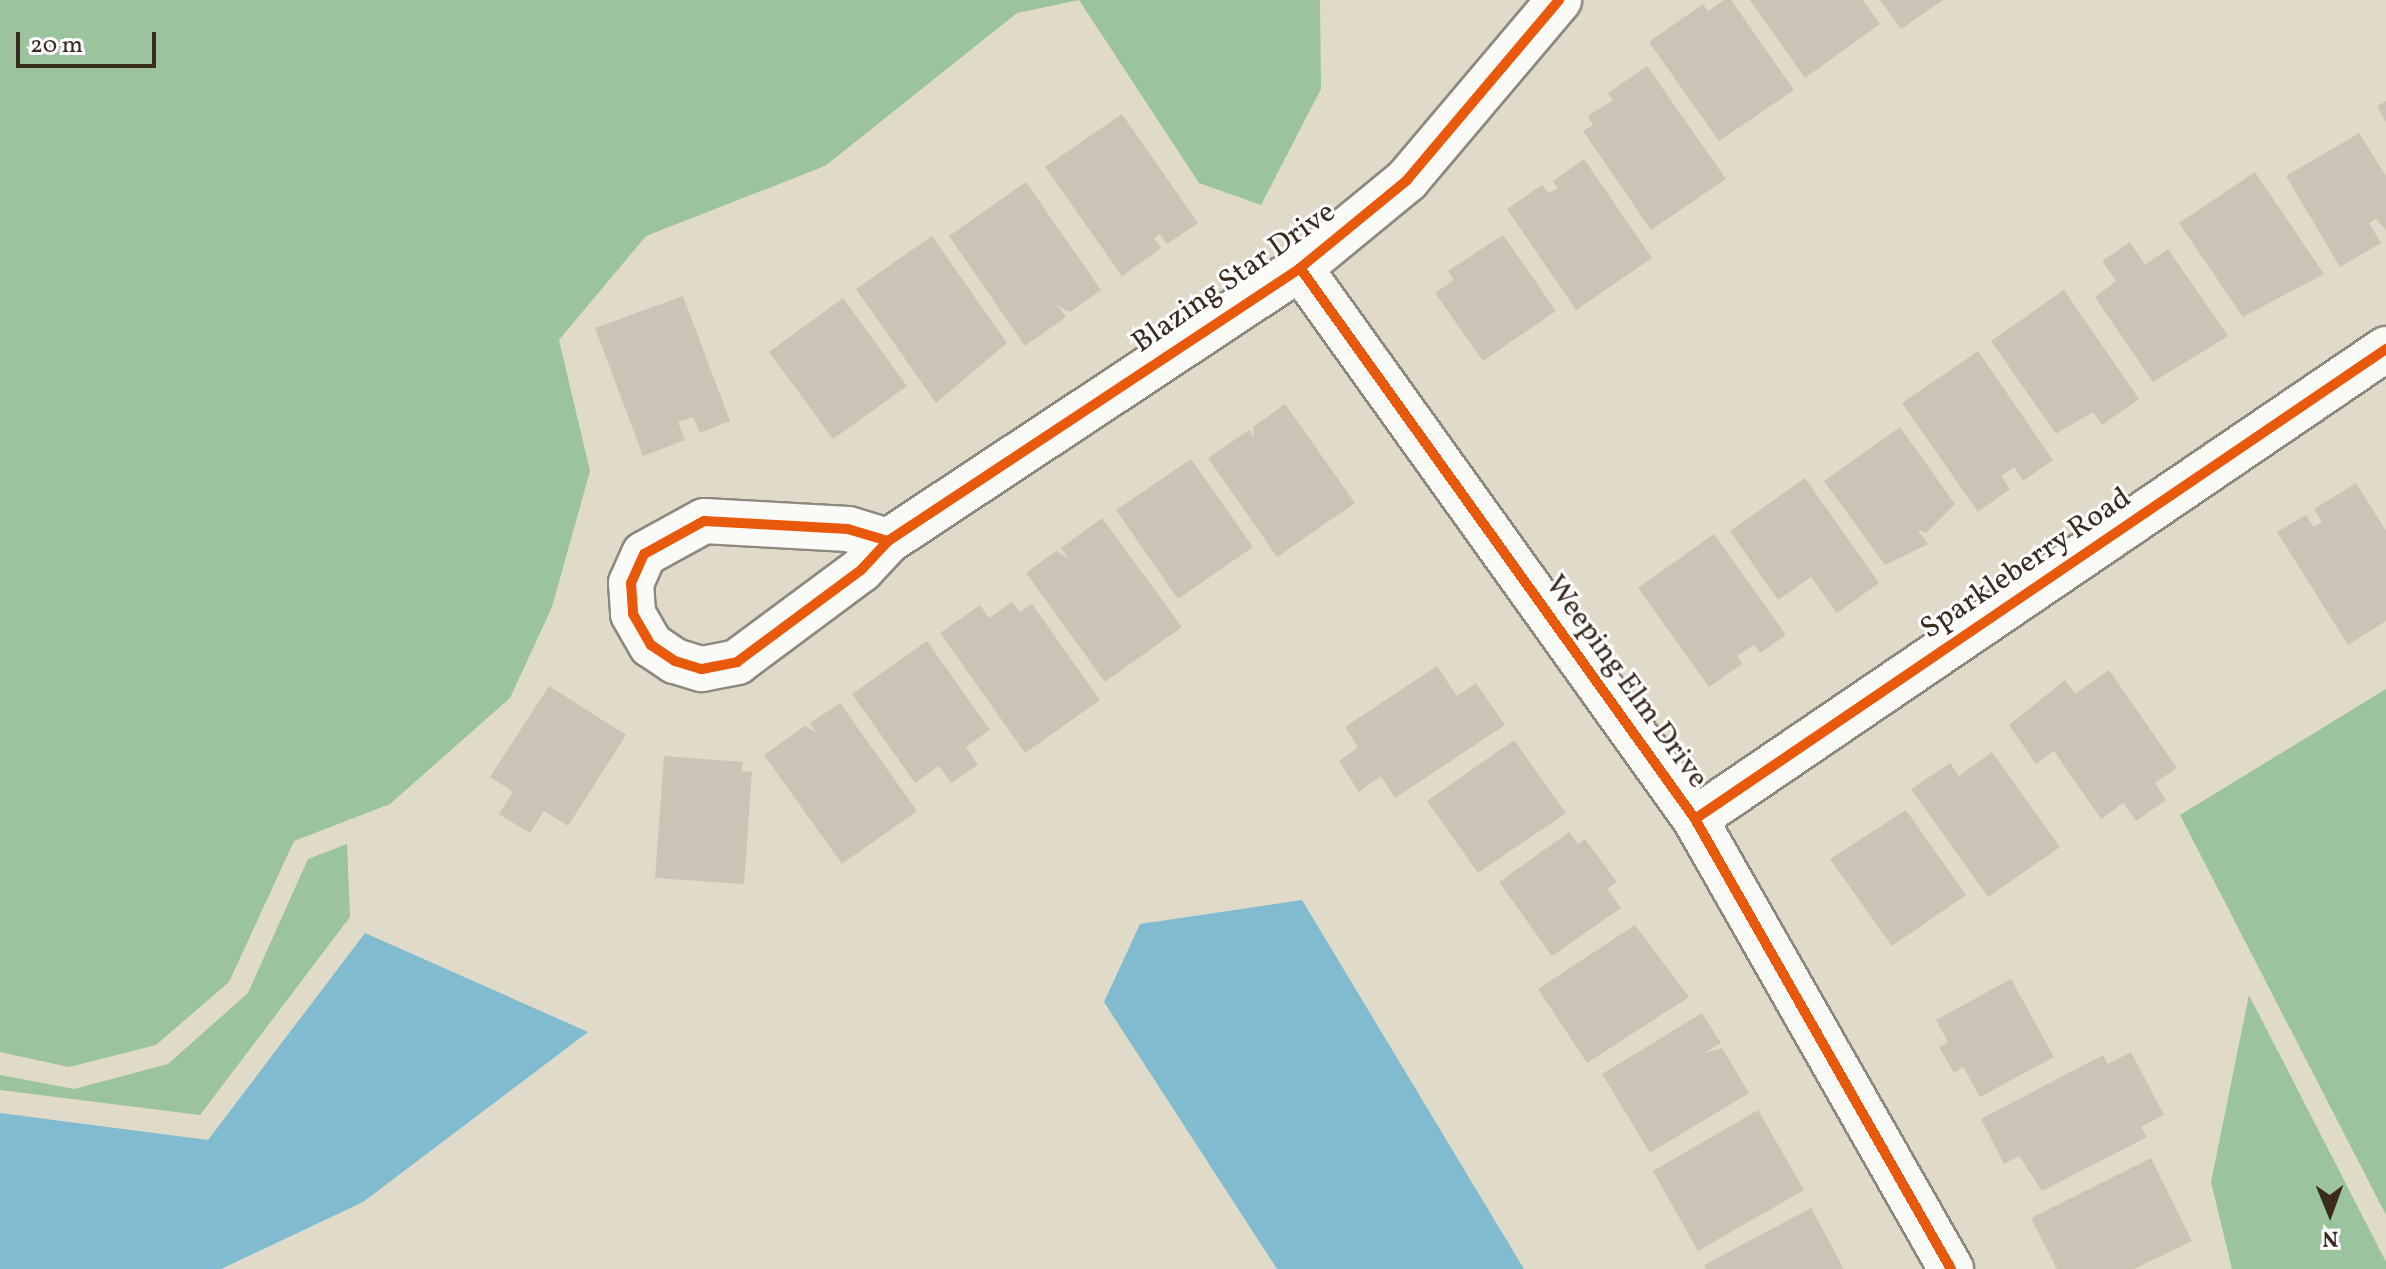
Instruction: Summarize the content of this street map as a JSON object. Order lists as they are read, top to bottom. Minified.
{"streets":{"street":["Blazing Star Drive","Sparkleberry Road","Weeping Elm Drive"]},"crossings":[["Blazing Star Drive","Weeping Elm Drive"],["Sparkleberry Road","Weeping Elm Drive"]],"scale_bar":"20 m","north":"bottom"}
